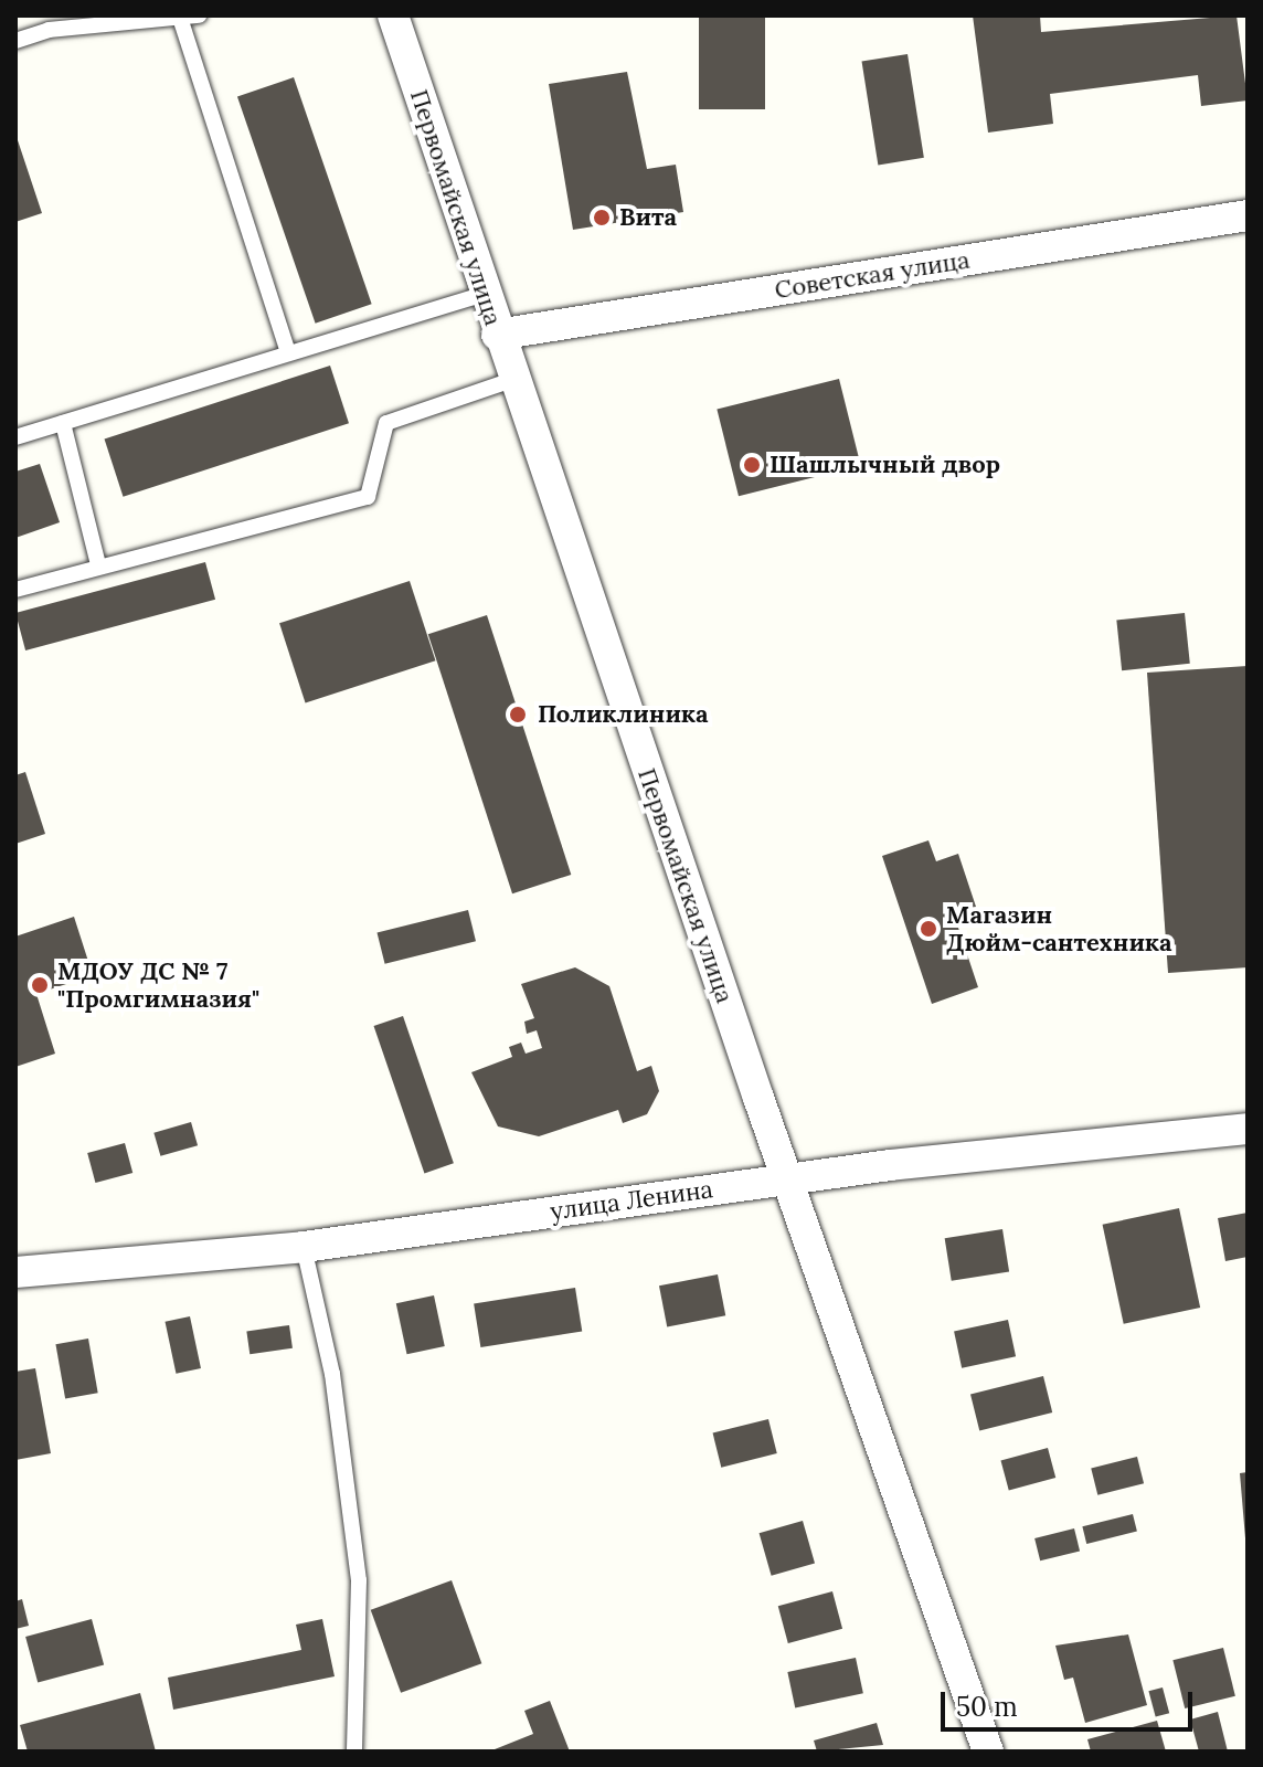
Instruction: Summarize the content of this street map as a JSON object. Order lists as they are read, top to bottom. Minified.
{"streets":{"street":["Первомайская улица","Советская улица","улица Ленина"]},"crossings":[["Первомайская улица","Советская улица"],["Первомайская улица","улица Ленина"]],"places":["Вита","Шашлычный двор","Поликлиника","Магазин Дюйм-сантехника","МДОУ ДС № 7 \"Промгимназия\""],"scale_bar":"50 m"}
